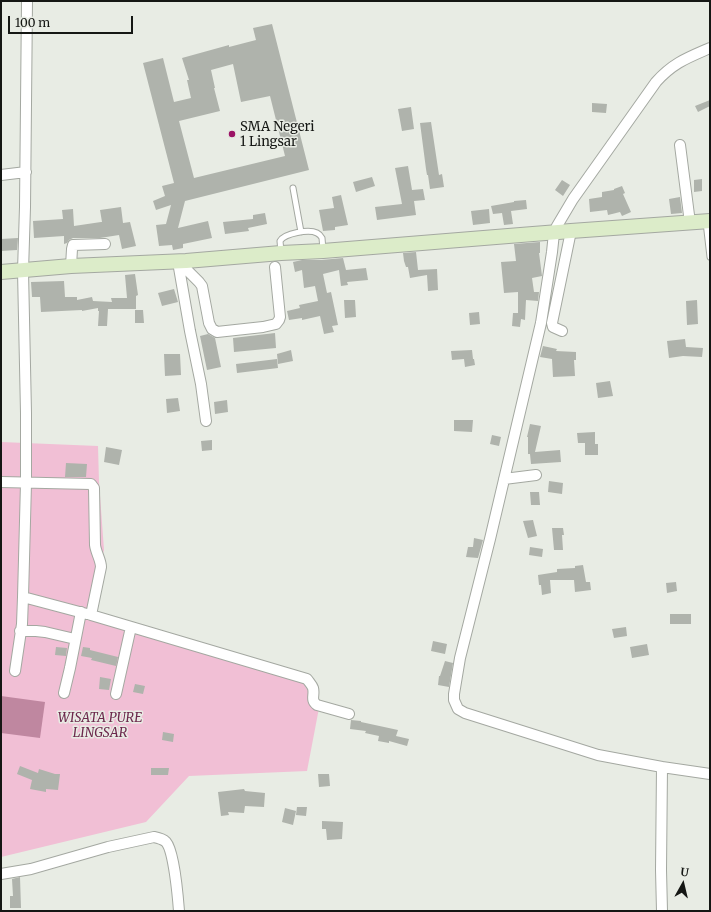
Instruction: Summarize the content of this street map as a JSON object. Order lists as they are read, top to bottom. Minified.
{"parks":["WISATA PURE LINGSAR"],"places":["SMA Negeri 1 Lingsar"],"scale_bar":"100 m","north":"top"}
